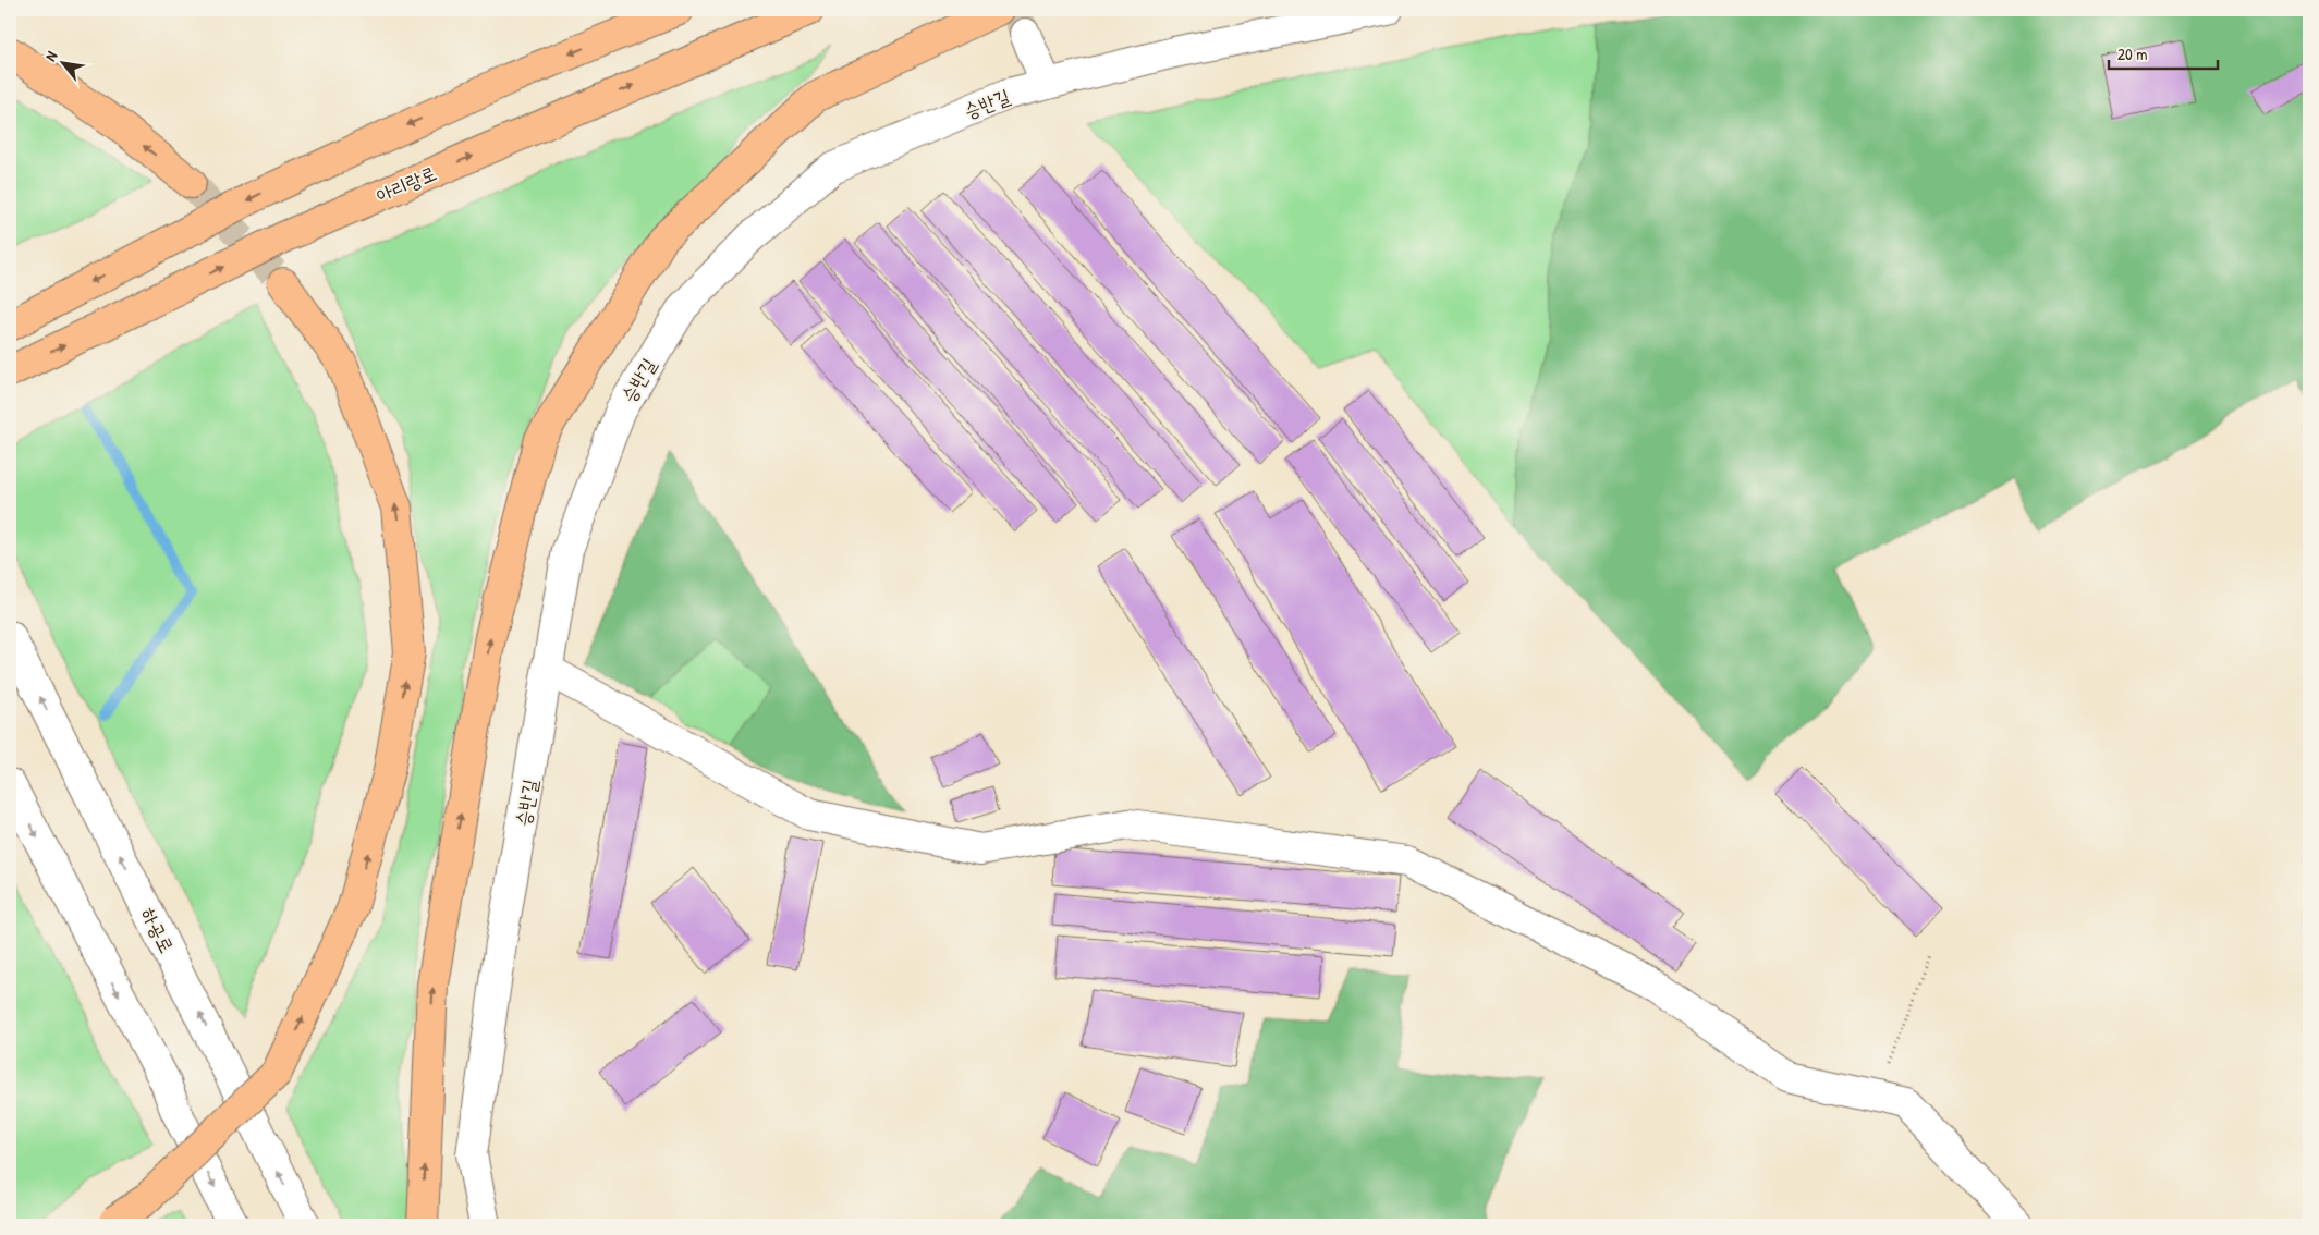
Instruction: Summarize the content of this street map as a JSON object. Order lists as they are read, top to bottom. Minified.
{"streets":{"highway":["아리랑로"],"street":["승반길","하공로"]},"scale_bar":"20 m","north":"top left"}
